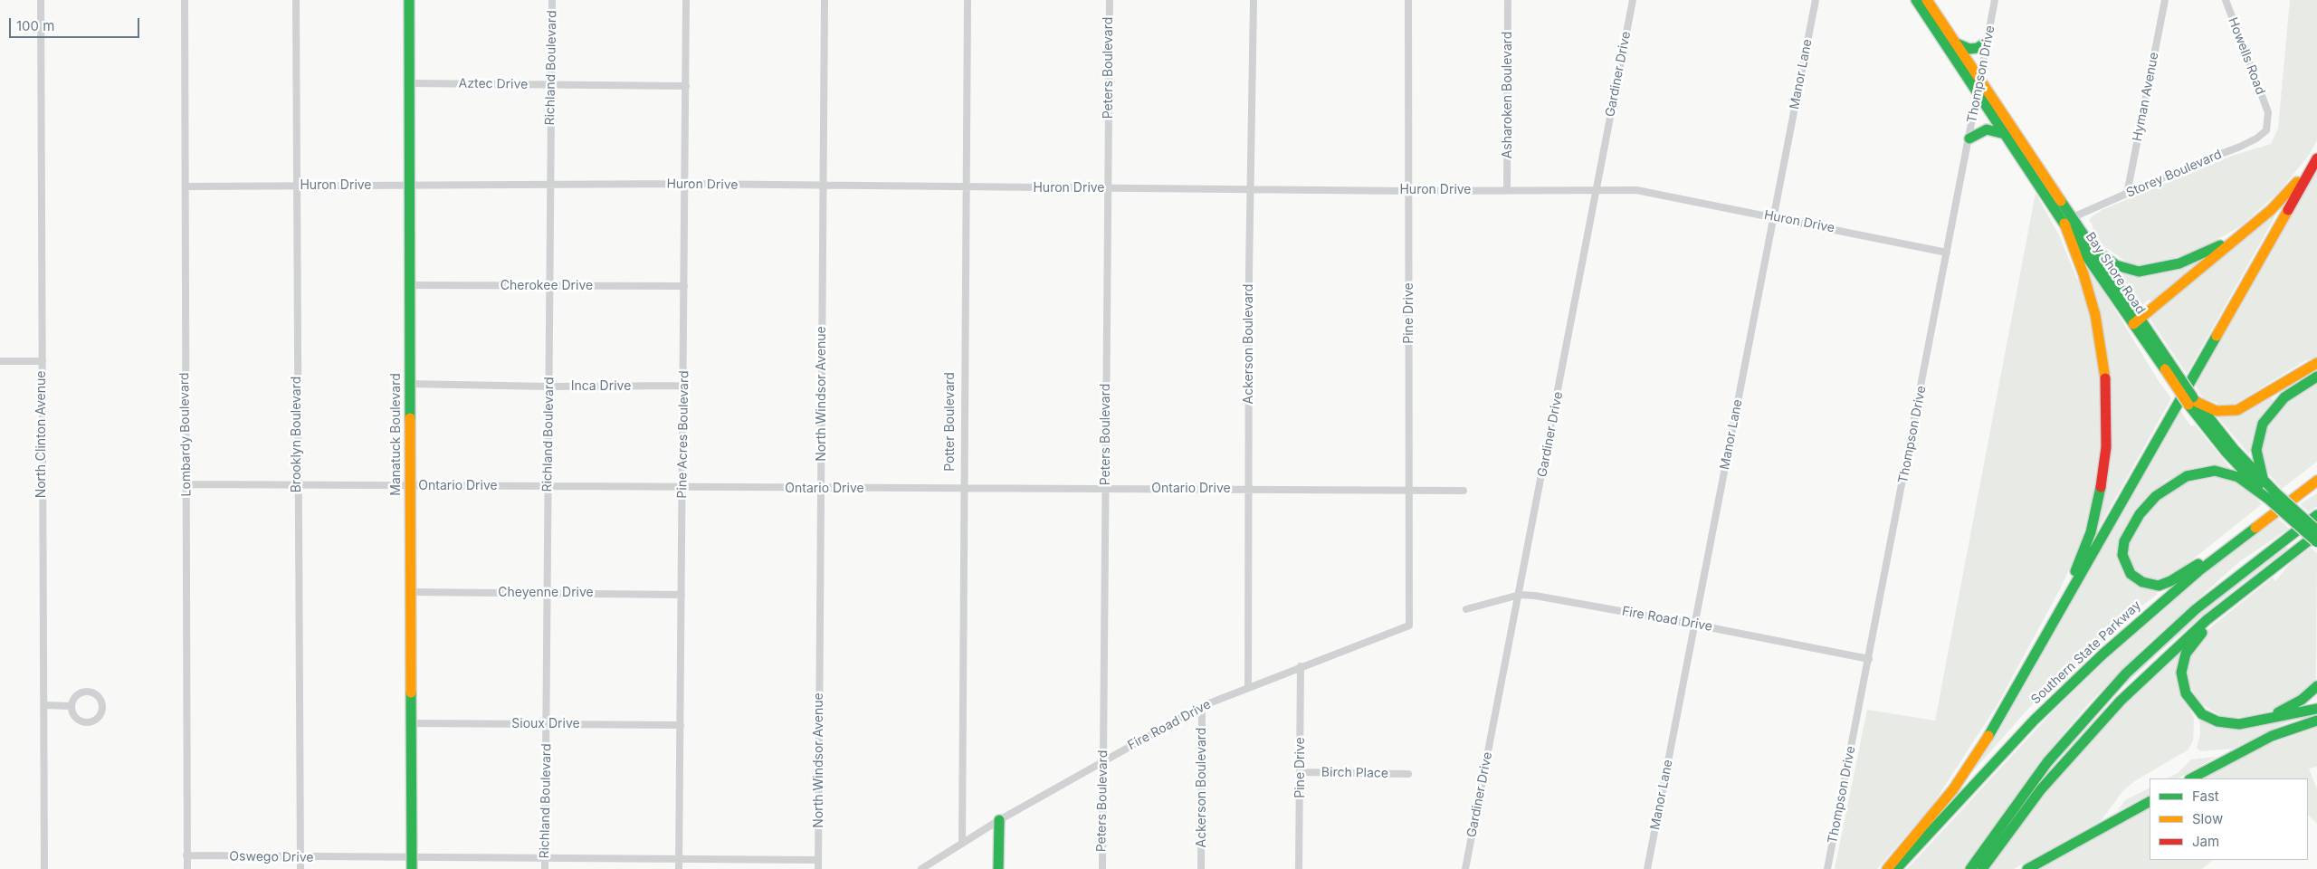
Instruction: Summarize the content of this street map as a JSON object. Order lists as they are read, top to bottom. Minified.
{"streets":{"main road":["Bay Shore Road","Manatuck Boulevard","Southern State Parkway"],"street":["Howells Road","Richland Boulevard","Peters Boulevard","Gardiner Drive","Manor Lane","Thompson Drive","Aztec Drive","Asharoken Boulevard","Hyman Avenue","Storey Boulevard","Huron Drive","Cherokee Drive","Pine Drive","Ackerson Boulevard","Inca Drive","North Windsor Avenue","Potter Boulevard","North Clinton Avenue","Lombardy Boulevard","Brooklyn Boulevard","Pine Acres Boulevard","Ontario Drive","Cheyenne Drive","Fire Road Drive","Sioux Drive","Birch Place","Oswego Drive"]},"crossings":[["Howells Road","Storey Boulevard"],["Richland Boulevard","Aztec Drive"],["Richland Boulevard","Huron Drive"],["Richland Boulevard","Cherokee Drive"],["Richland Boulevard","Inca Drive"],["Richland Boulevard","Ontario Drive"],["Richland Boulevard","Cheyenne Drive"],["Richland Boulevard","Sioux Drive"],["Richland Boulevard","Oswego Drive"],["Peters Boulevard","Huron Drive"],["Peters Boulevard","Ontario Drive"],["Peters Boulevard","Fire Road Drive"],["Gardiner Drive","Huron Drive"],["Gardiner Drive","Fire Road Drive"],["Manor Lane","Huron Drive"],["Manor Lane","Fire Road Drive"],["Thompson Drive","Huron Drive"],["Thompson Drive","Bay Shore Road"],["Thompson Drive","Fire Road Drive"],["Aztec Drive","Manatuck Boulevard"],["Aztec Drive","Pine Acres Boulevard"],["Asharoken Boulevard","Huron Drive"],["Hyman Avenue","Storey Boulevard"],["Storey Boulevard","Bay Shore Road"],["Huron Drive","Pine Drive"],["Huron Drive","Ackerson Boulevard"],["Huron Drive","North Windsor Avenue"],["Huron Drive","Potter Boulevard"],["Huron Drive","Lombardy Boulevard"],["Huron Drive","Brooklyn Boulevard"],["Huron Drive","Manatuck Boulevard"],["Huron Drive","Pine Acres Boulevard"],["Cherokee Drive","Manatuck Boulevard"],["Cherokee Drive","Pine Acres Boulevard"],["Pine Drive","Ontario Drive"],["Pine Drive","Fire Road Drive"],["Pine Drive","Birch Place"],["Ackerson Boulevard","Ontario Drive"],["Ackerson Boulevard","Fire Road Drive"],["Inca Drive","Manatuck Boulevard"],["Inca Drive","Pine Acres Boulevard"],["North Windsor Avenue","Ontario Drive"],["North Windsor Avenue","Oswego Drive"],["Potter Boulevard","Ontario Drive"],["Potter Boulevard","Fire Road Drive"],["Lombardy Boulevard","Ontario Drive"],["Lombardy Boulevard","Oswego Drive"],["Brooklyn Boulevard","Ontario Drive"],["Brooklyn Boulevard","Oswego Drive"],["Manatuck Boulevard","Ontario Drive"],["Manatuck Boulevard","Cheyenne Drive"],["Manatuck Boulevard","Sioux Drive"],["Manatuck Boulevard","Oswego Drive"],["Pine Acres Boulevard","Ontario Drive"],["Pine Acres Boulevard","Cheyenne Drive"],["Pine Acres Boulevard","Sioux Drive"],["Pine Acres Boulevard","Oswego Drive"]],"legend":["Fast","Slow","Jam"],"scale_bar":"100 m"}
